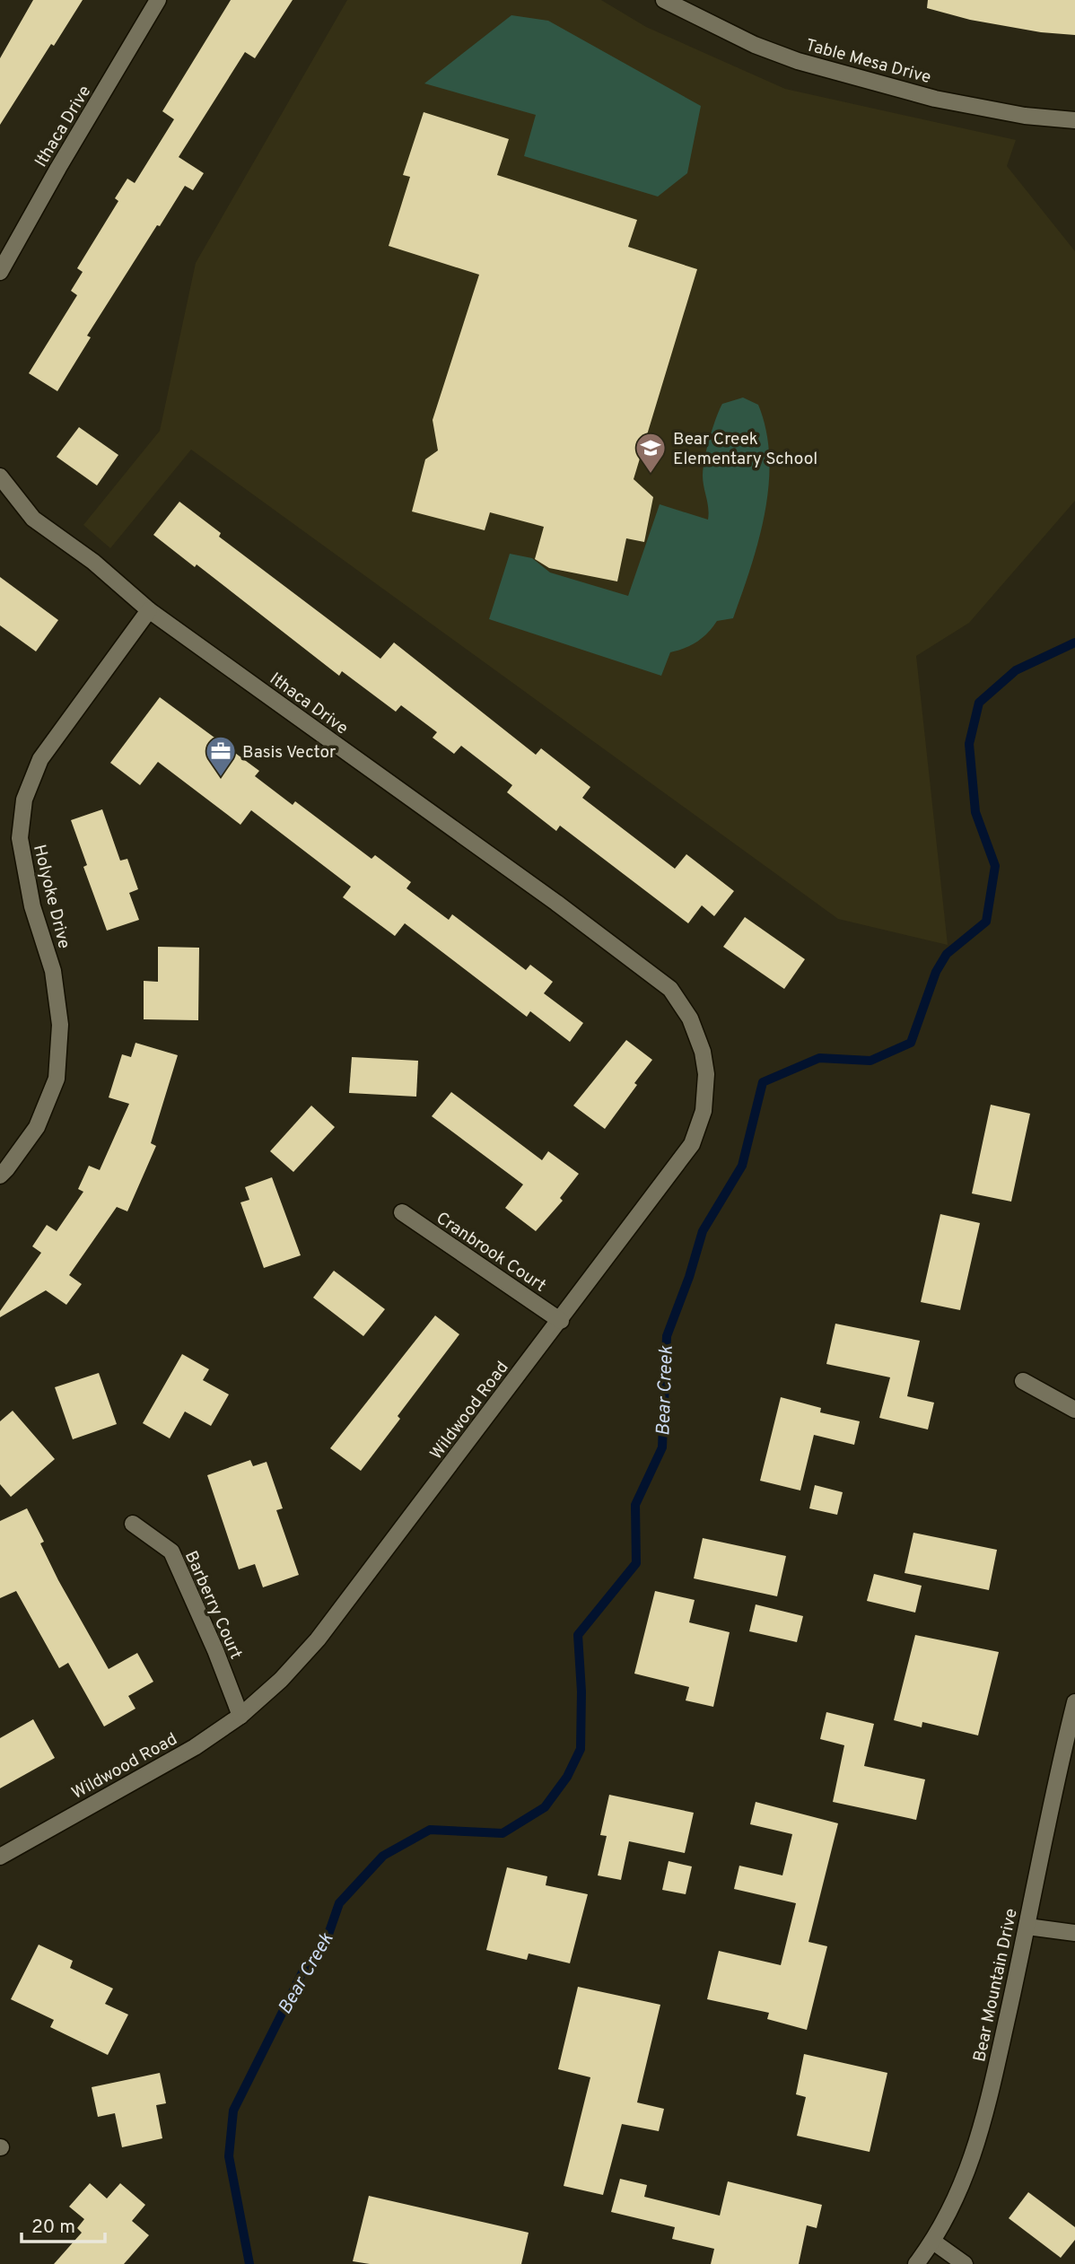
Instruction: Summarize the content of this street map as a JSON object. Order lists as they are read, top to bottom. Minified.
{"streets":{"street":["Table Mesa Drive","Ithaca Drive","Holyoke Drive","Cranbrook Court","Wildwood Road","Barberry Court","Bear Mountain Drive"]},"crossings":[["Ithaca Drive","Holyoke Drive"],["Ithaca Drive","Wildwood Road"],["Cranbrook Court","Wildwood Road"],["Wildwood Road","Barberry Court"]],"water":["Bear Creek"],"places":{"school or university":["Bear Creek Elementary School"],"office":["Basis Vector"]},"scale_bar":"20 m"}
